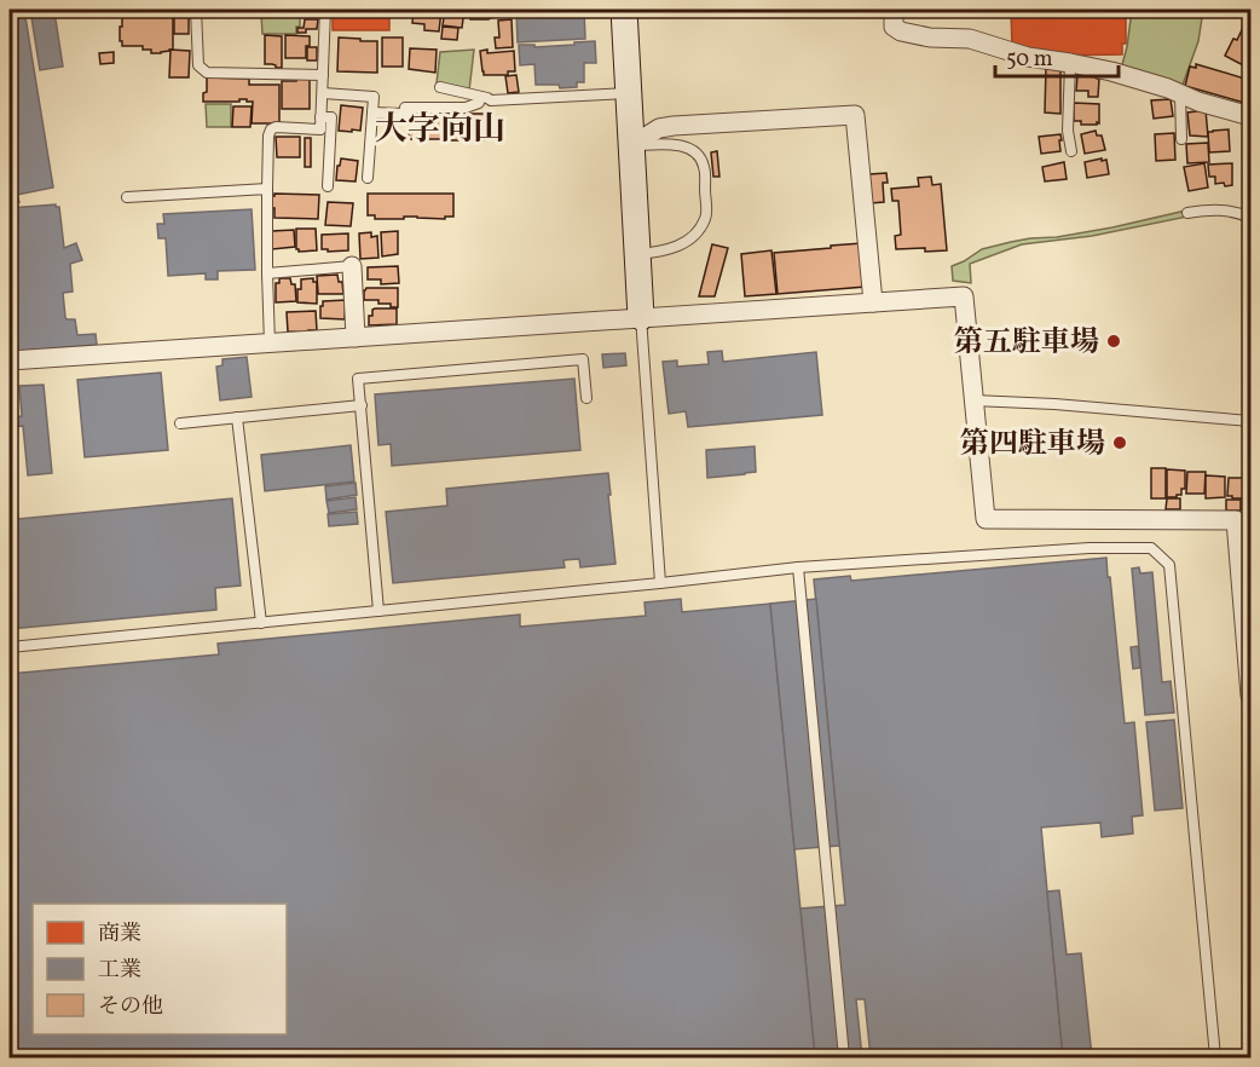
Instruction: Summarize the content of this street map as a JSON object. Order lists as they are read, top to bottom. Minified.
{"districts":["大字向山"],"places":["第五駐車場","第四駐車場"],"legend":["商業","工業","その他"],"scale_bar":"50 m"}
